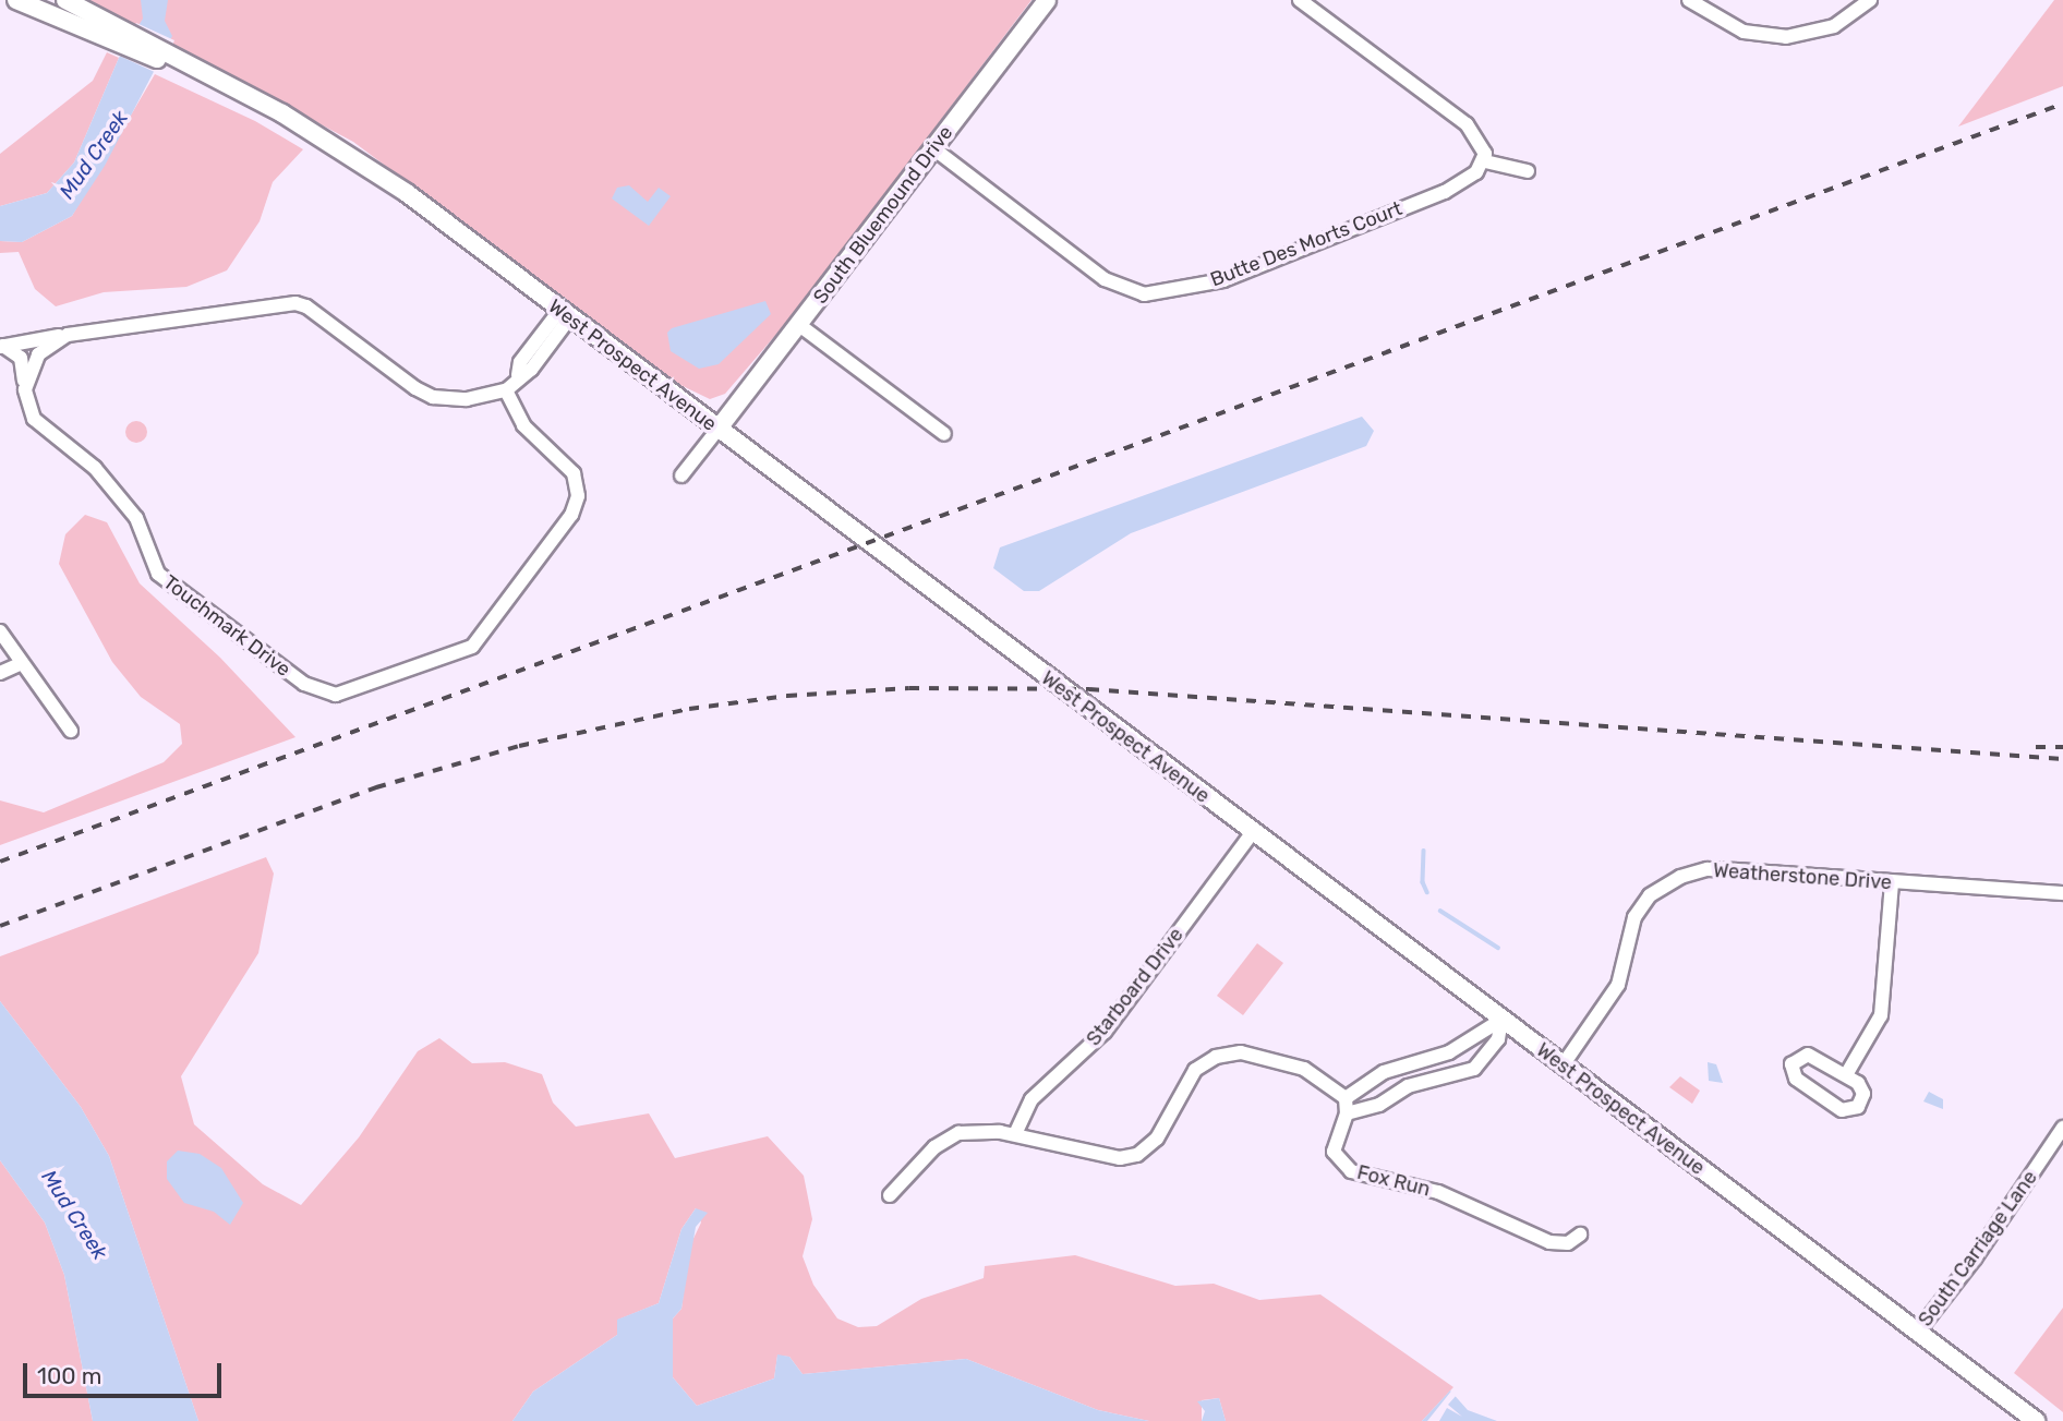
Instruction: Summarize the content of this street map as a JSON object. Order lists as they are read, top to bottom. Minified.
{"streets":{"main road":["South Bluemound Drive","West Prospect Avenue"],"street":["Butte Des Morts Court","Touchmark Drive","Weatherstone Drive","Starboard Drive","Fox Run","South Carriage Lane"]},"crossings":[["South Bluemound Drive","Butte Des Morts Court"],["South Bluemound Drive","West Prospect Avenue"],["West Prospect Avenue","Weatherstone Drive"],["West Prospect Avenue","Starboard Drive"],["West Prospect Avenue","South Carriage Lane"]],"water":["Mud Creek"],"scale_bar":"100 m"}
